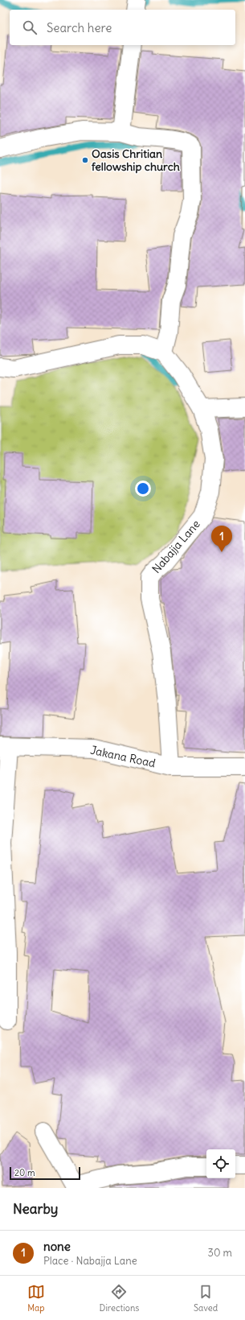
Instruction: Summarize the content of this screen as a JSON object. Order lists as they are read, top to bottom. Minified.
{"streets":{"street":["Nabajja Lane","Jakana Road"]},"crossings":[["Nabajja Lane","Jakana Road"]],"places":["Oasis Chritian fellowship church"],"scale_bar":"20 m","page":{"search":"Search here","pins":"1","scale":"20 m","heading":"Nearby","list":[{"mark":"1","name":"none","note":"Place · Nabajja Lane","value":"30 m"}],"nav":["Map","Directions","Saved"]}}
